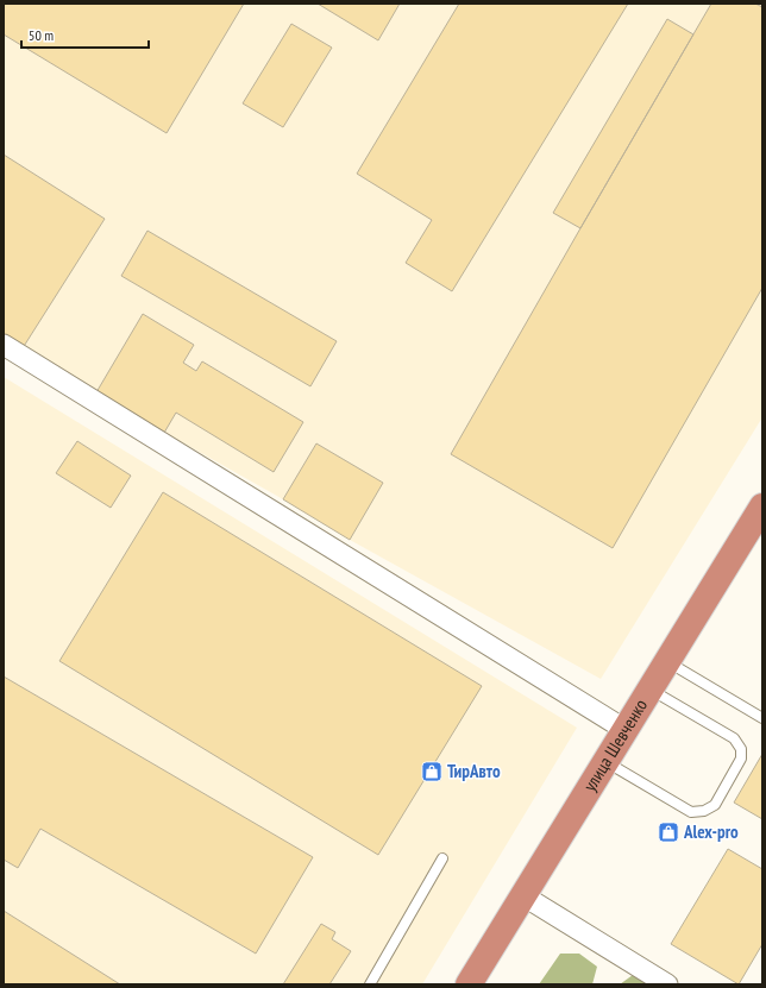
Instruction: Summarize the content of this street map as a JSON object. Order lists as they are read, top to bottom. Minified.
{"streets":{"highway":["улица Шевченко"]},"places":{"shop":["ТирАвто","Alex-pro"]},"scale_bar":"50 m"}
